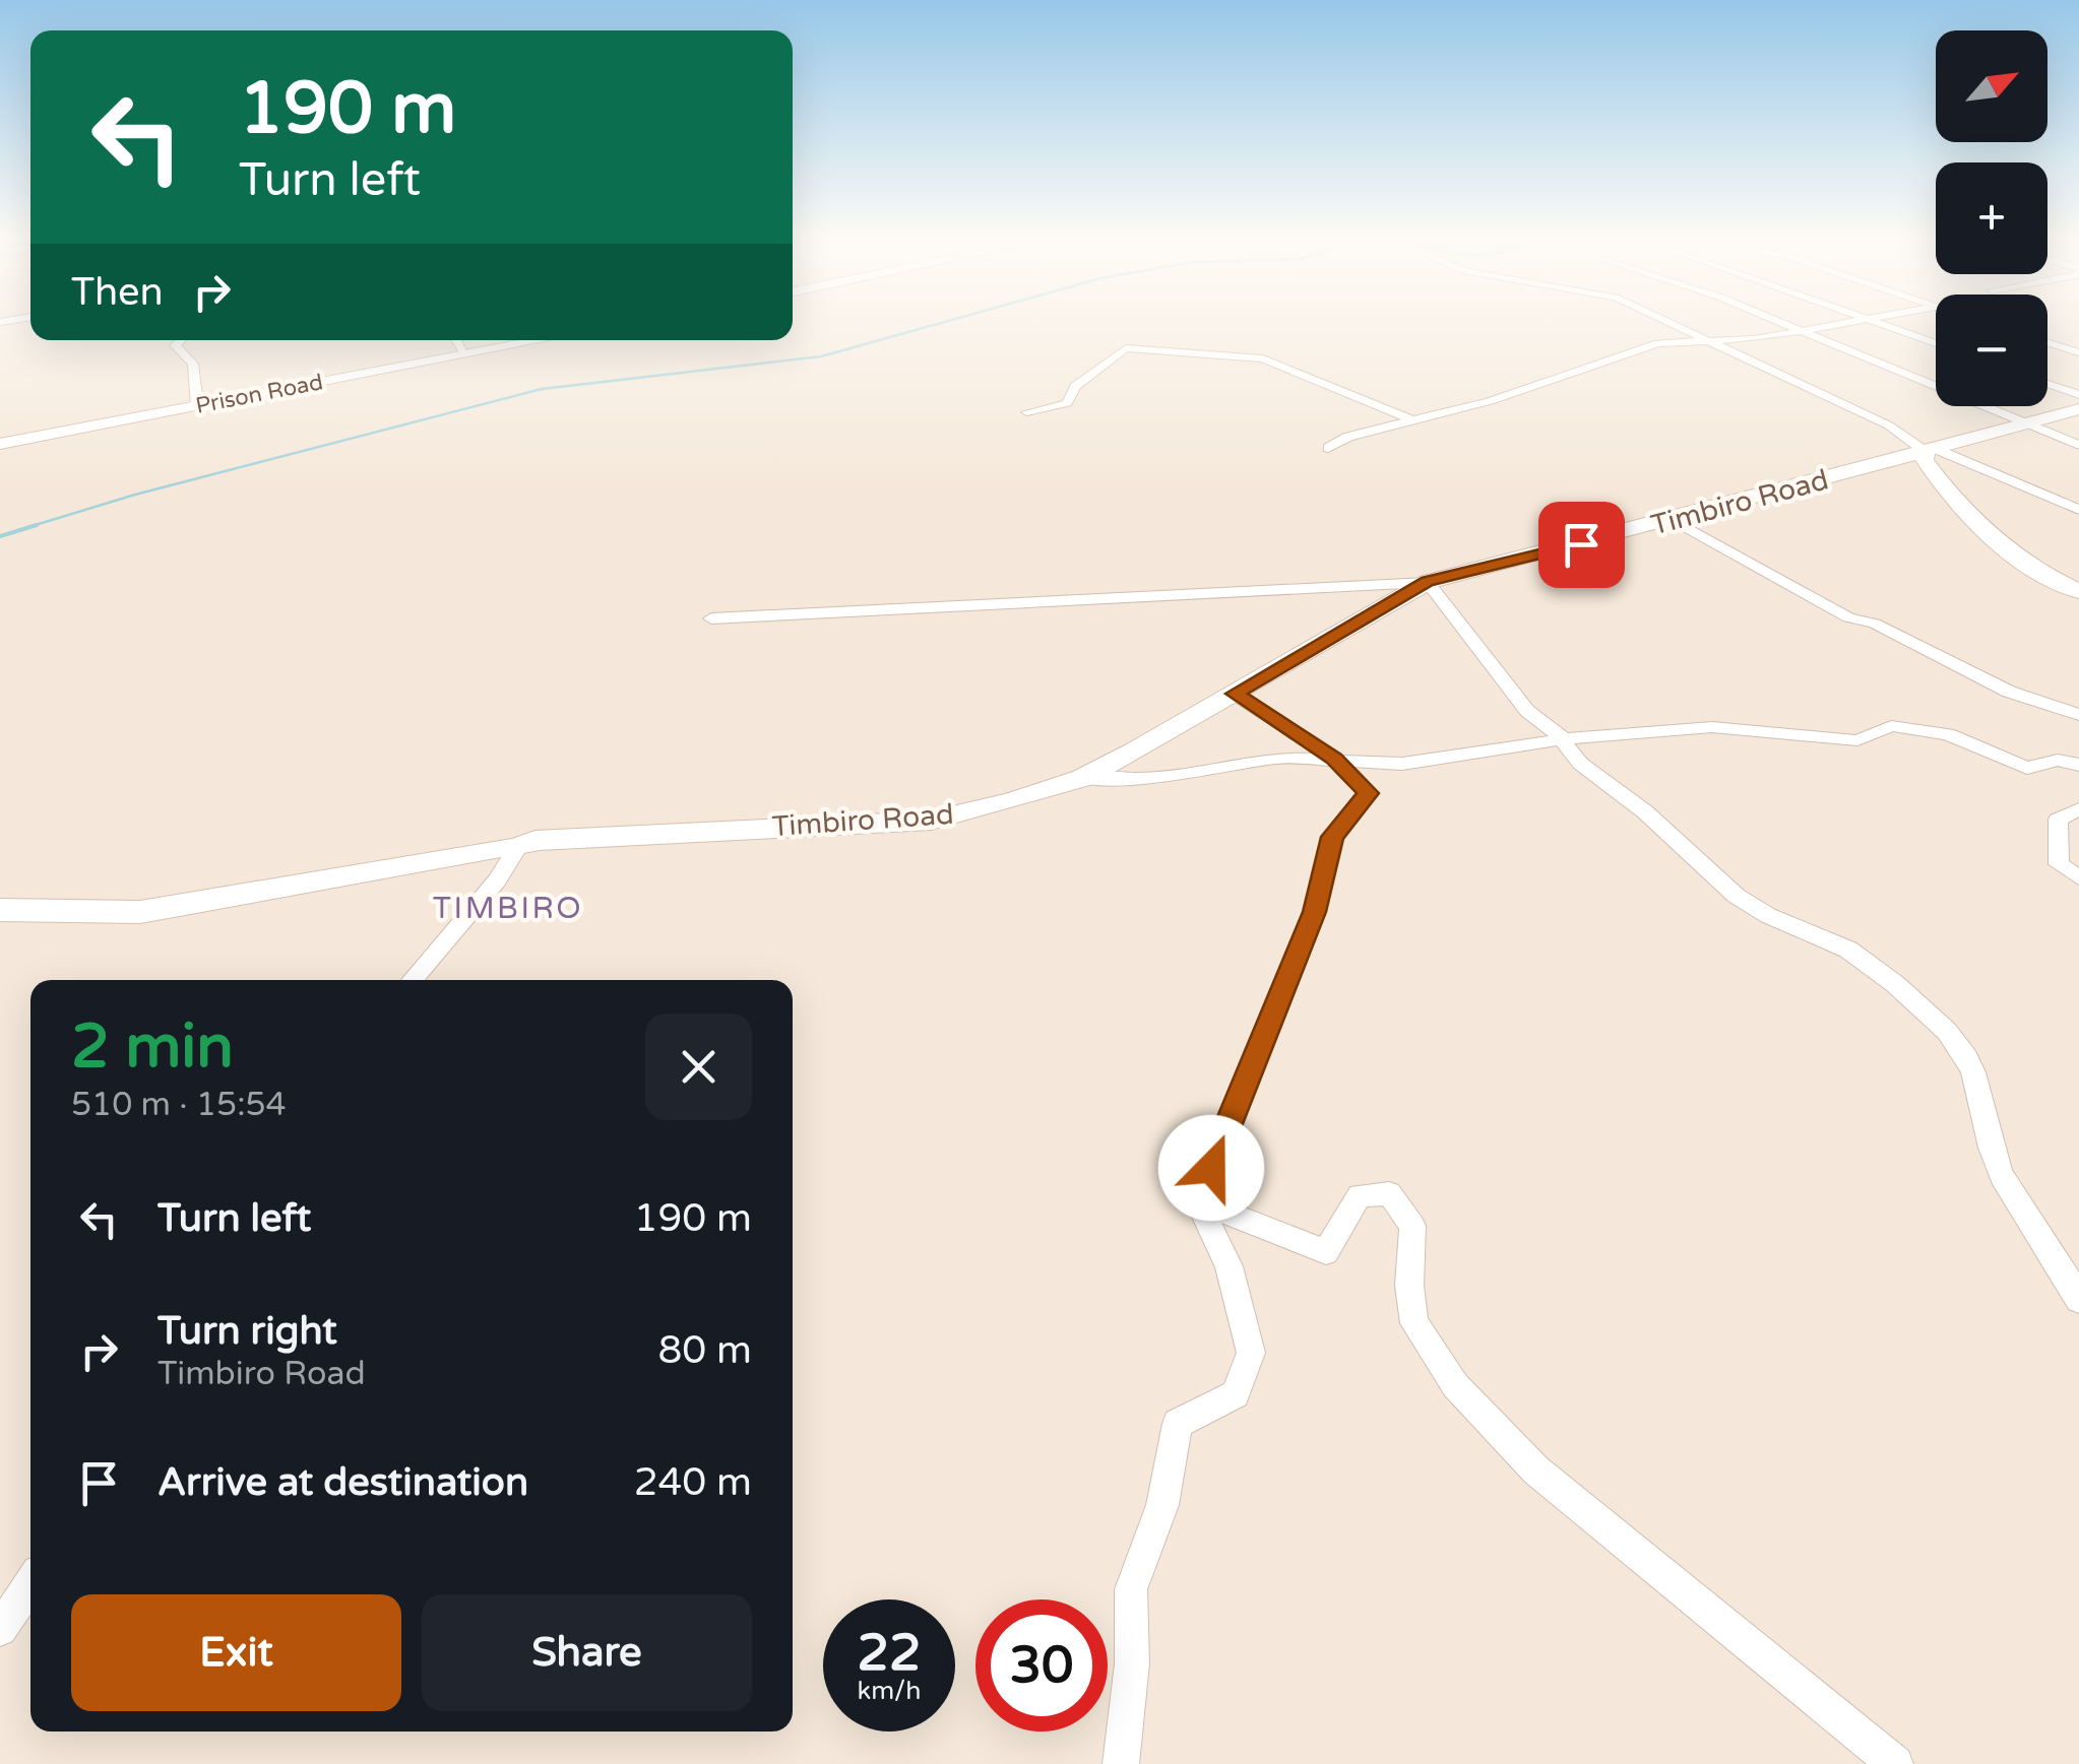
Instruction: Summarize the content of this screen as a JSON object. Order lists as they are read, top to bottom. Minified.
{"streets":{"street":["Prison Road","Timbiro Road"]},"districts":["TIMBIRO"],"north":"top right","page":{"map_buttons":["+","−"],"turn":["190 m","Turn left"],"then":"Then","heading":["2 min","510 m · 15:54"],"list":[{"name":"Turn left","value":"190 m"},{"name":"Turn right","note":"Timbiro Road","value":"80 m"},{"name":"Arrive at destination","value":"240 m"}],"buttons":["Exit","Share"],"speed":"22 km/h","limit":"30"}}
